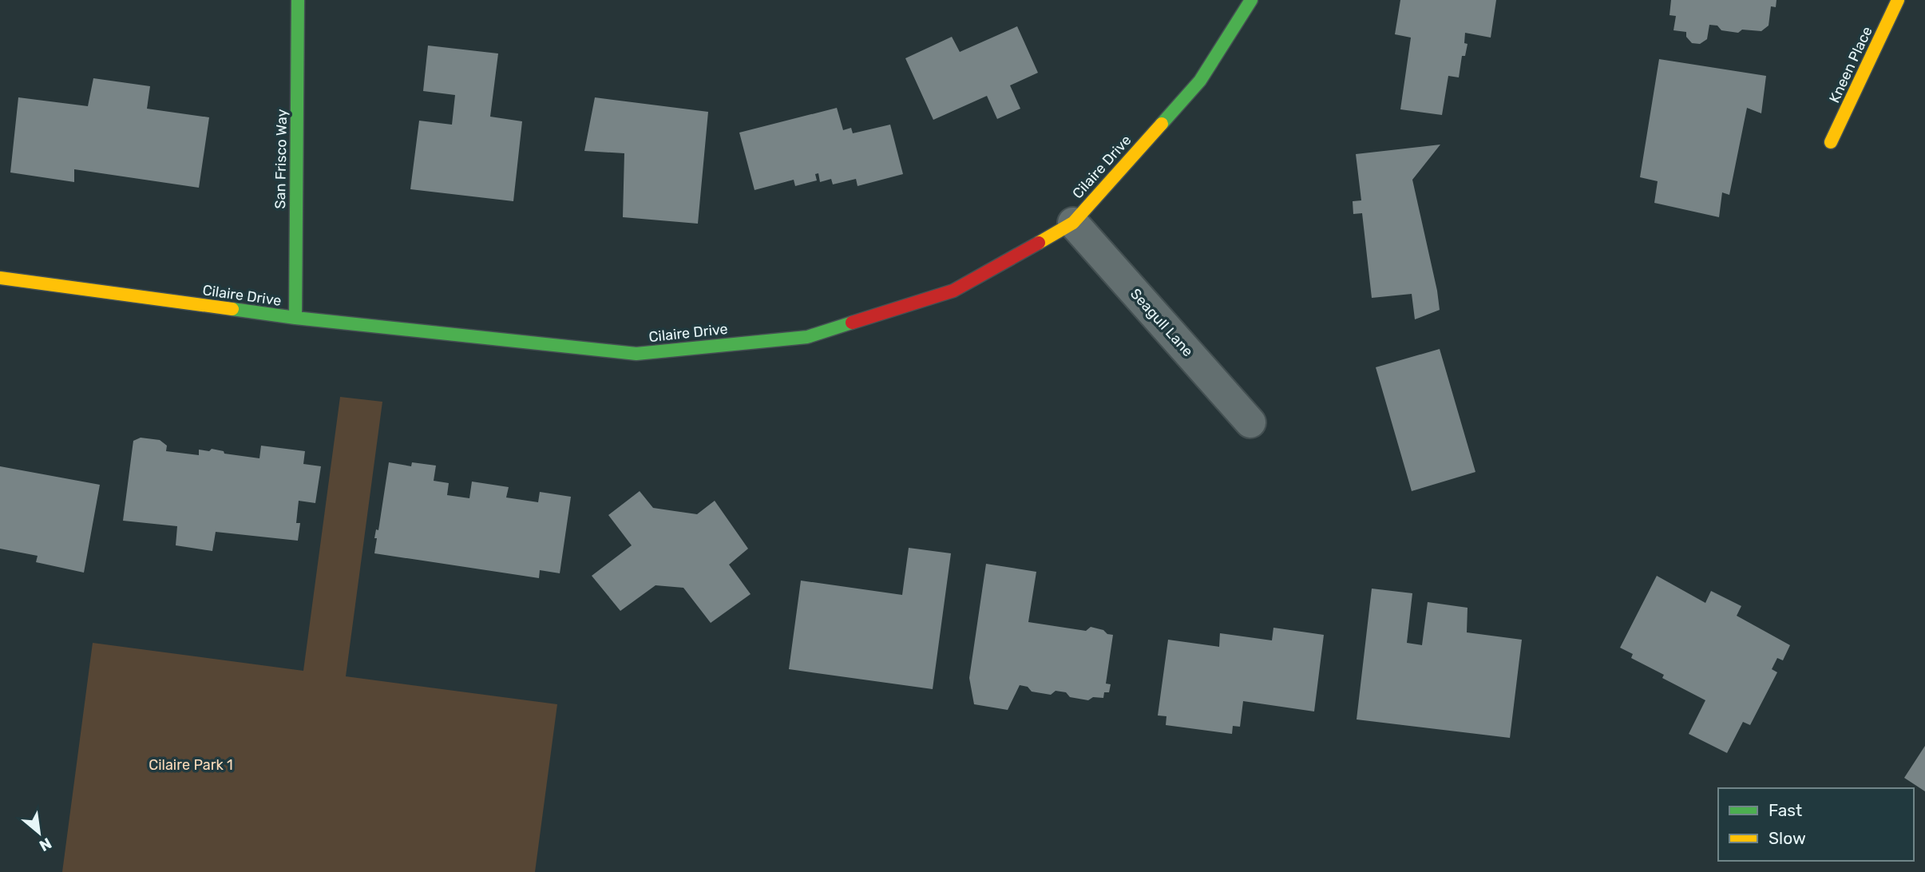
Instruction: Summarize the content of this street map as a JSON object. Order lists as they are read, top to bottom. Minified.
{"streets":{"street":["Kneen Place","San Frisco Way","Cilaire Drive","Seagull Lane"]},"crossings":[["San Frisco Way","Cilaire Drive"],["Cilaire Drive","Seagull Lane"]],"parks":["Cilaire Park 1"],"legend":["Fast","Slow"],"north":"bottom right"}
